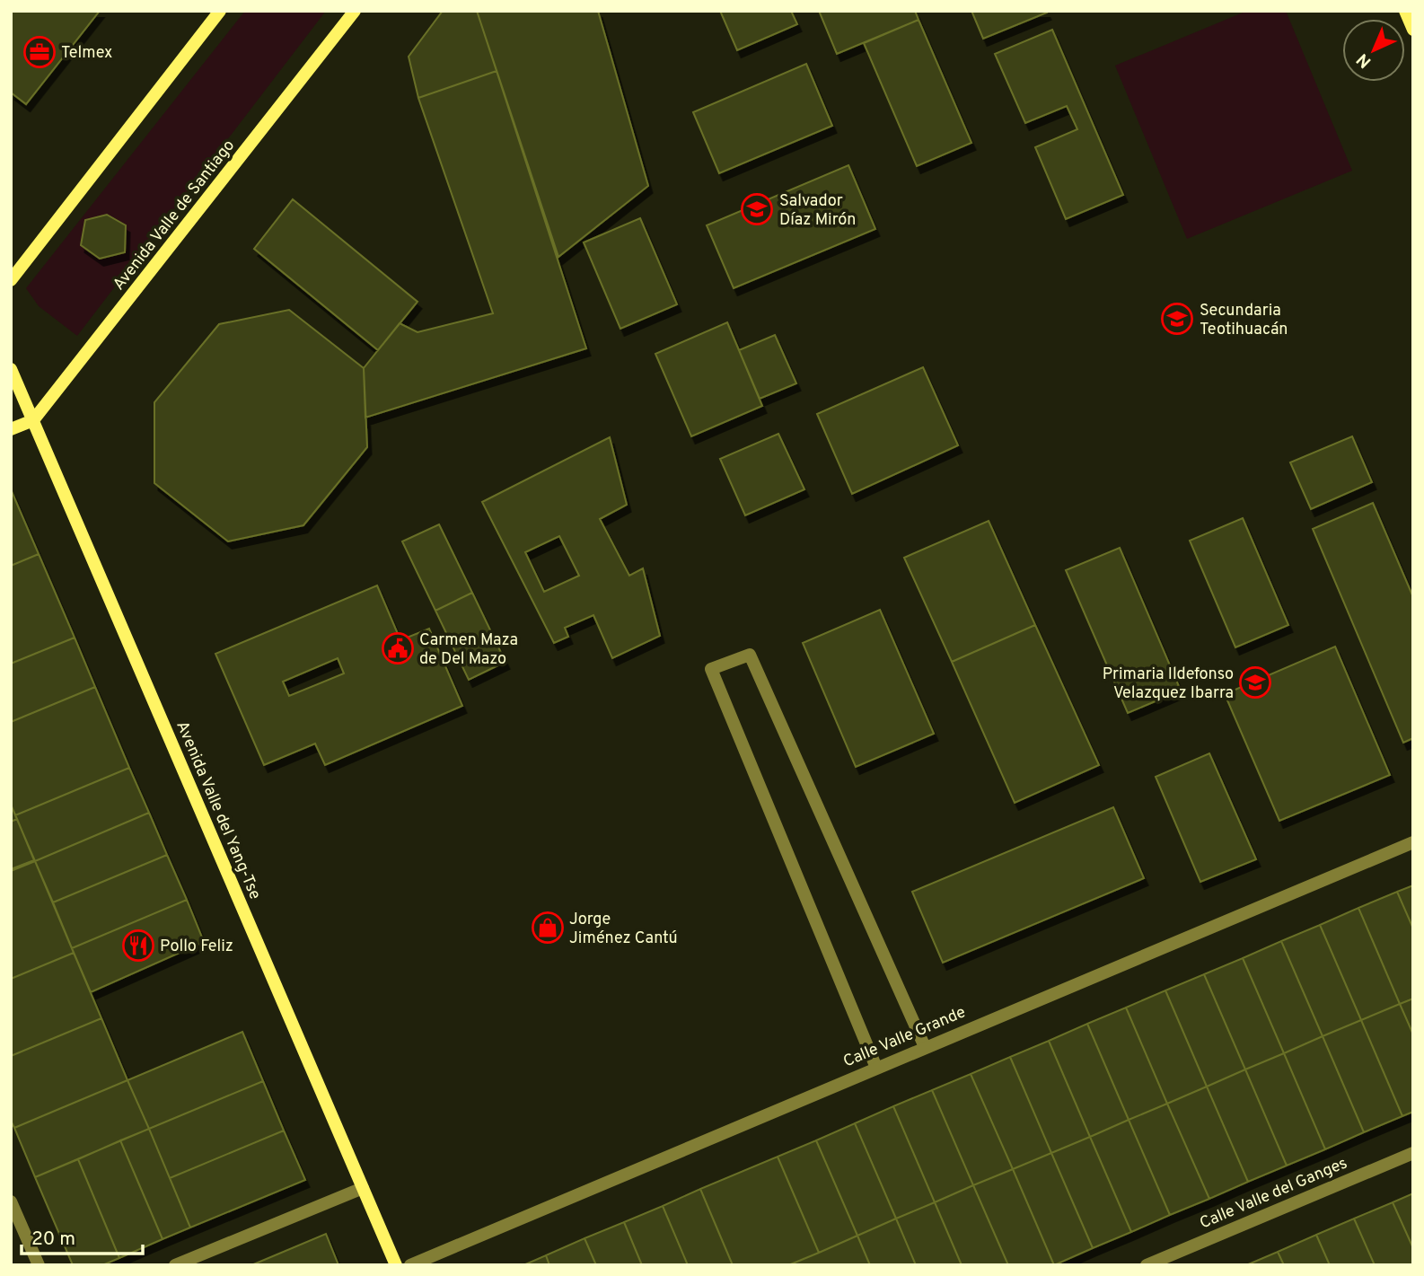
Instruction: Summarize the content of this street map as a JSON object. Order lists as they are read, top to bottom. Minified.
{"streets":{"street":["Avenida Valle de Santiago","Avenida Valle del Yang-Tse","Calle Valle Grande","Calle Valle del Ganges"]},"crossings":[["Avenida Valle de Santiago","Avenida Valle del Yang-Tse"]],"places":{"office":["Telmex"],"school or university":["Salvador Díaz Mirón","Secundaria Teotihuacán","Primaria Ildefonso Velazquez Ibarra"],"public building":["Carmen Maza de Del Mazo"],"shop":["Jorge Jiménez Cantú"],"restaurant":["Pollo Feliz"]},"scale_bar":"20 m","north":"bottom left"}
